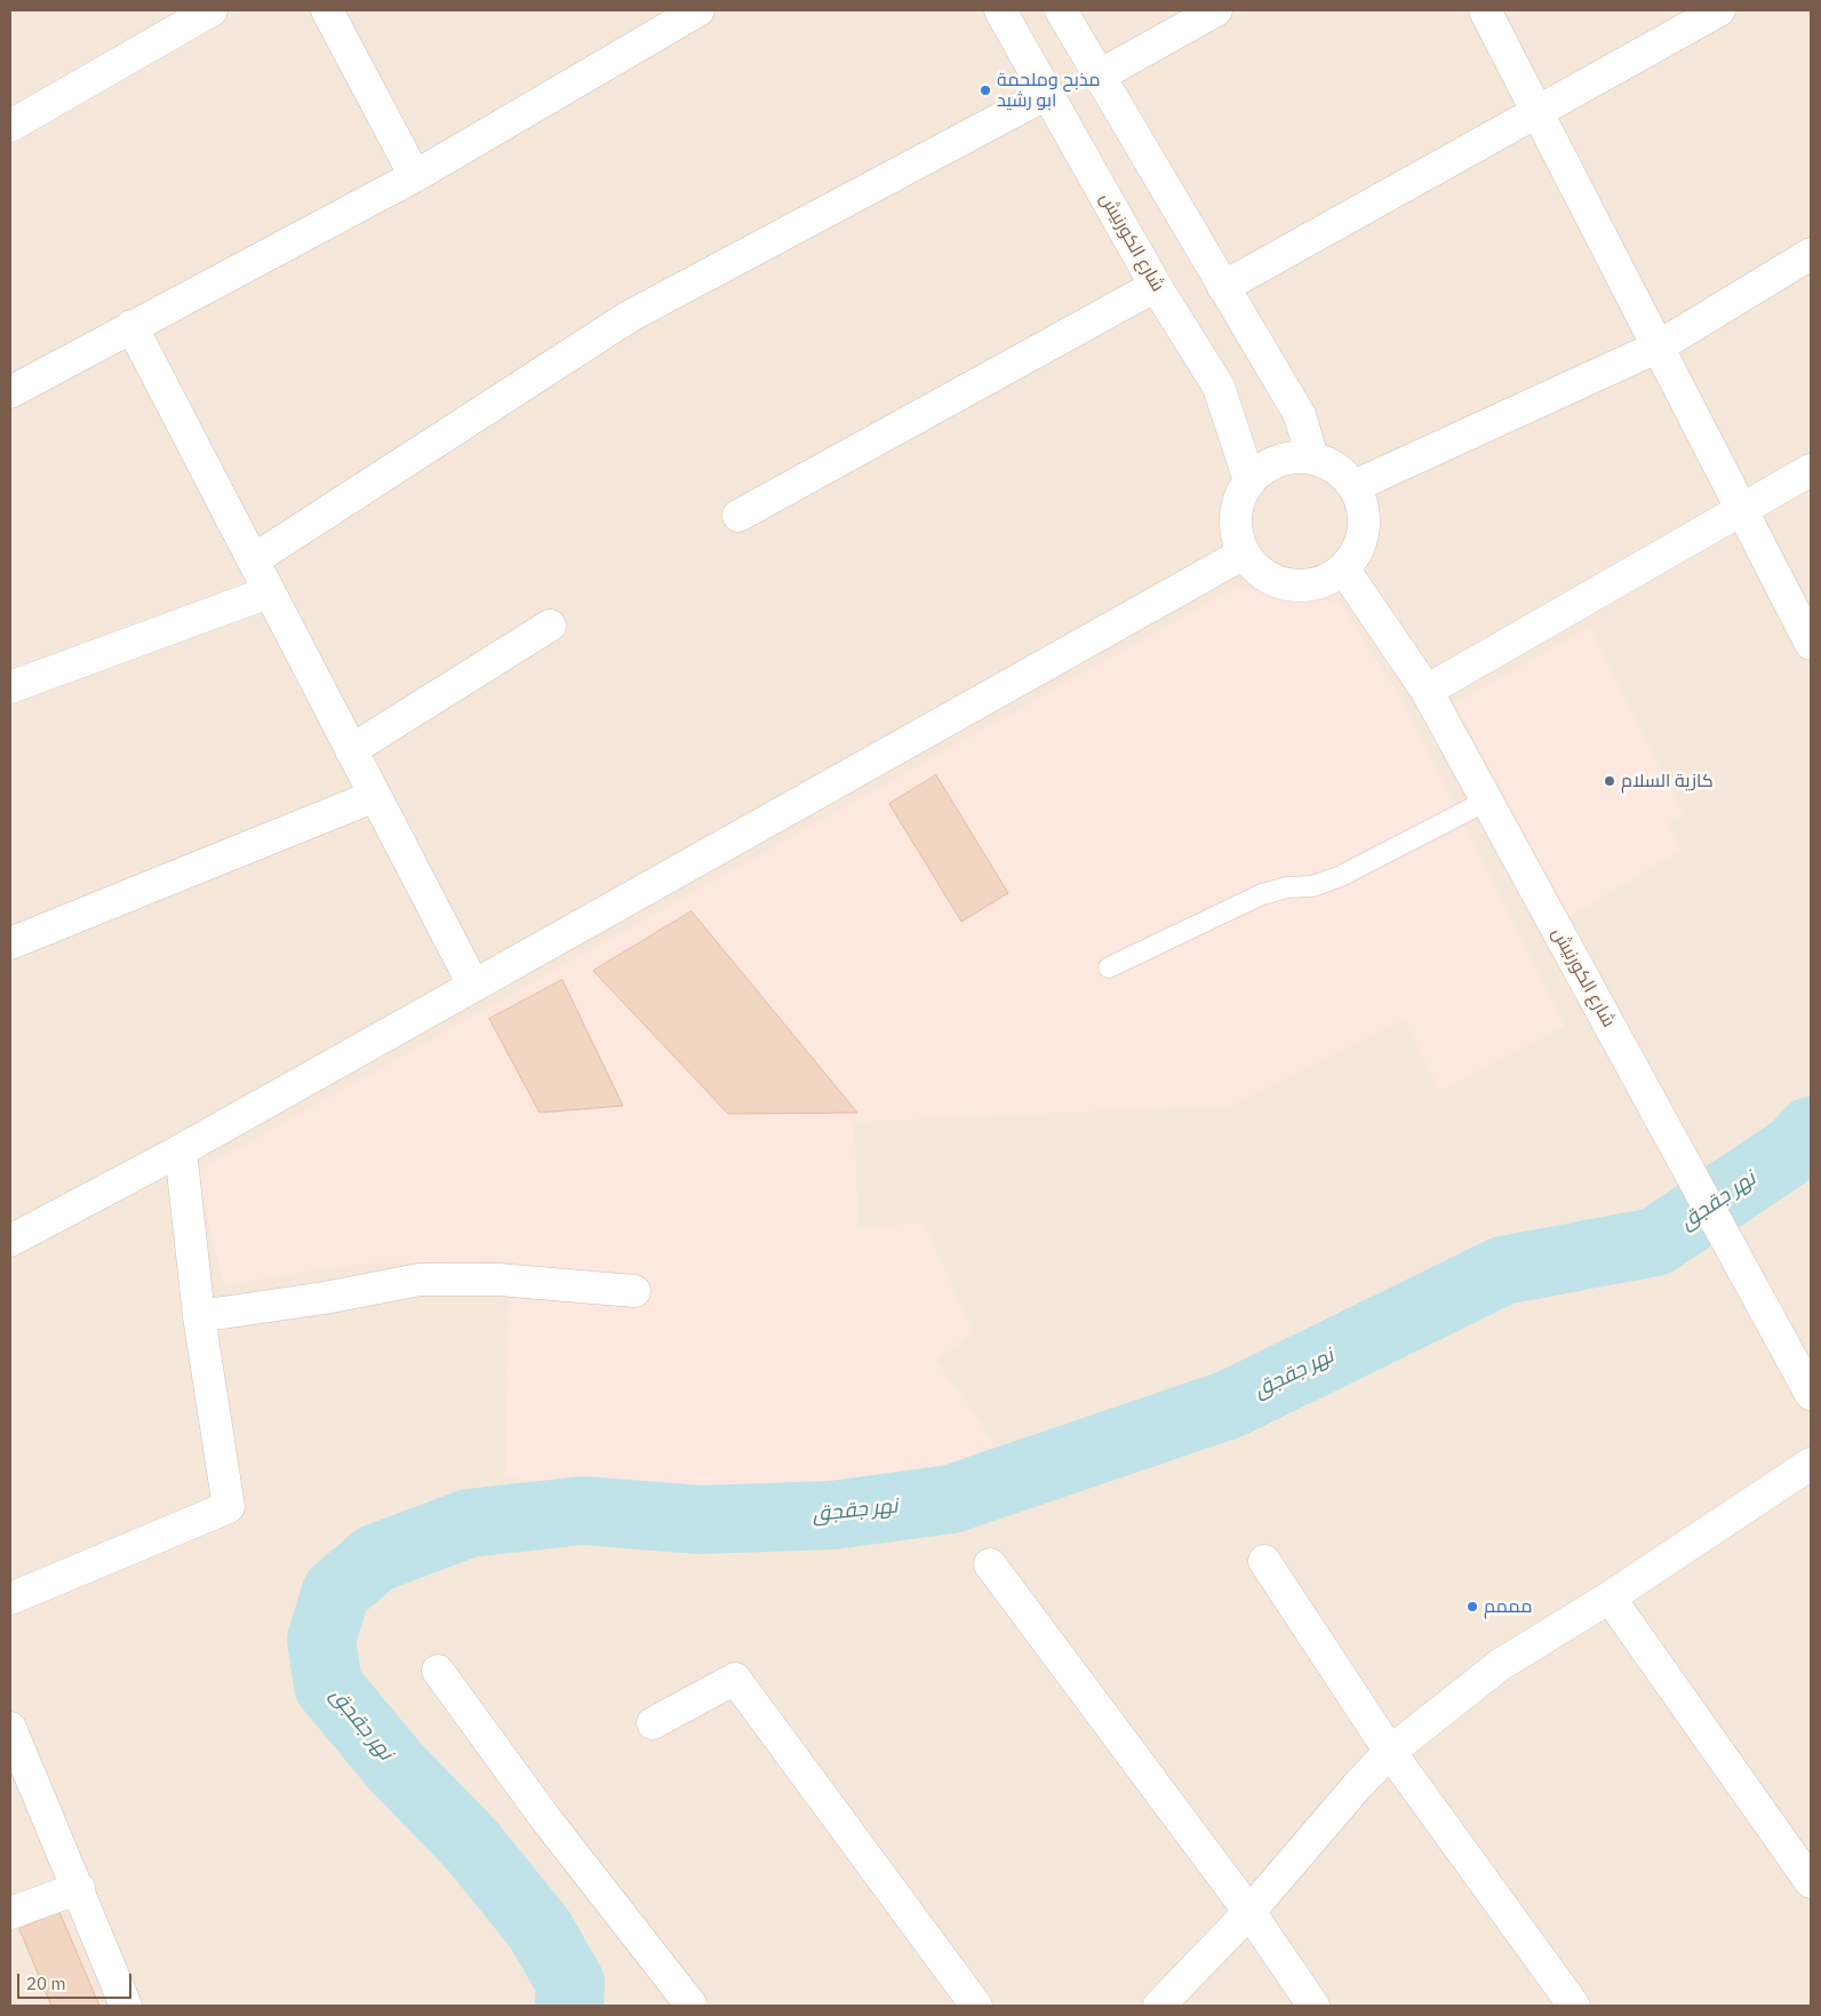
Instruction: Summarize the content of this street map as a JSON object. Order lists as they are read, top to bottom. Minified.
{"streets":{"street":["شارع الكورنيش"]},"water":["نهر جقجق"],"places":["مذبح وملحمة ابو رشيد","كازية السلام","مممم"],"scale_bar":"20 m"}
